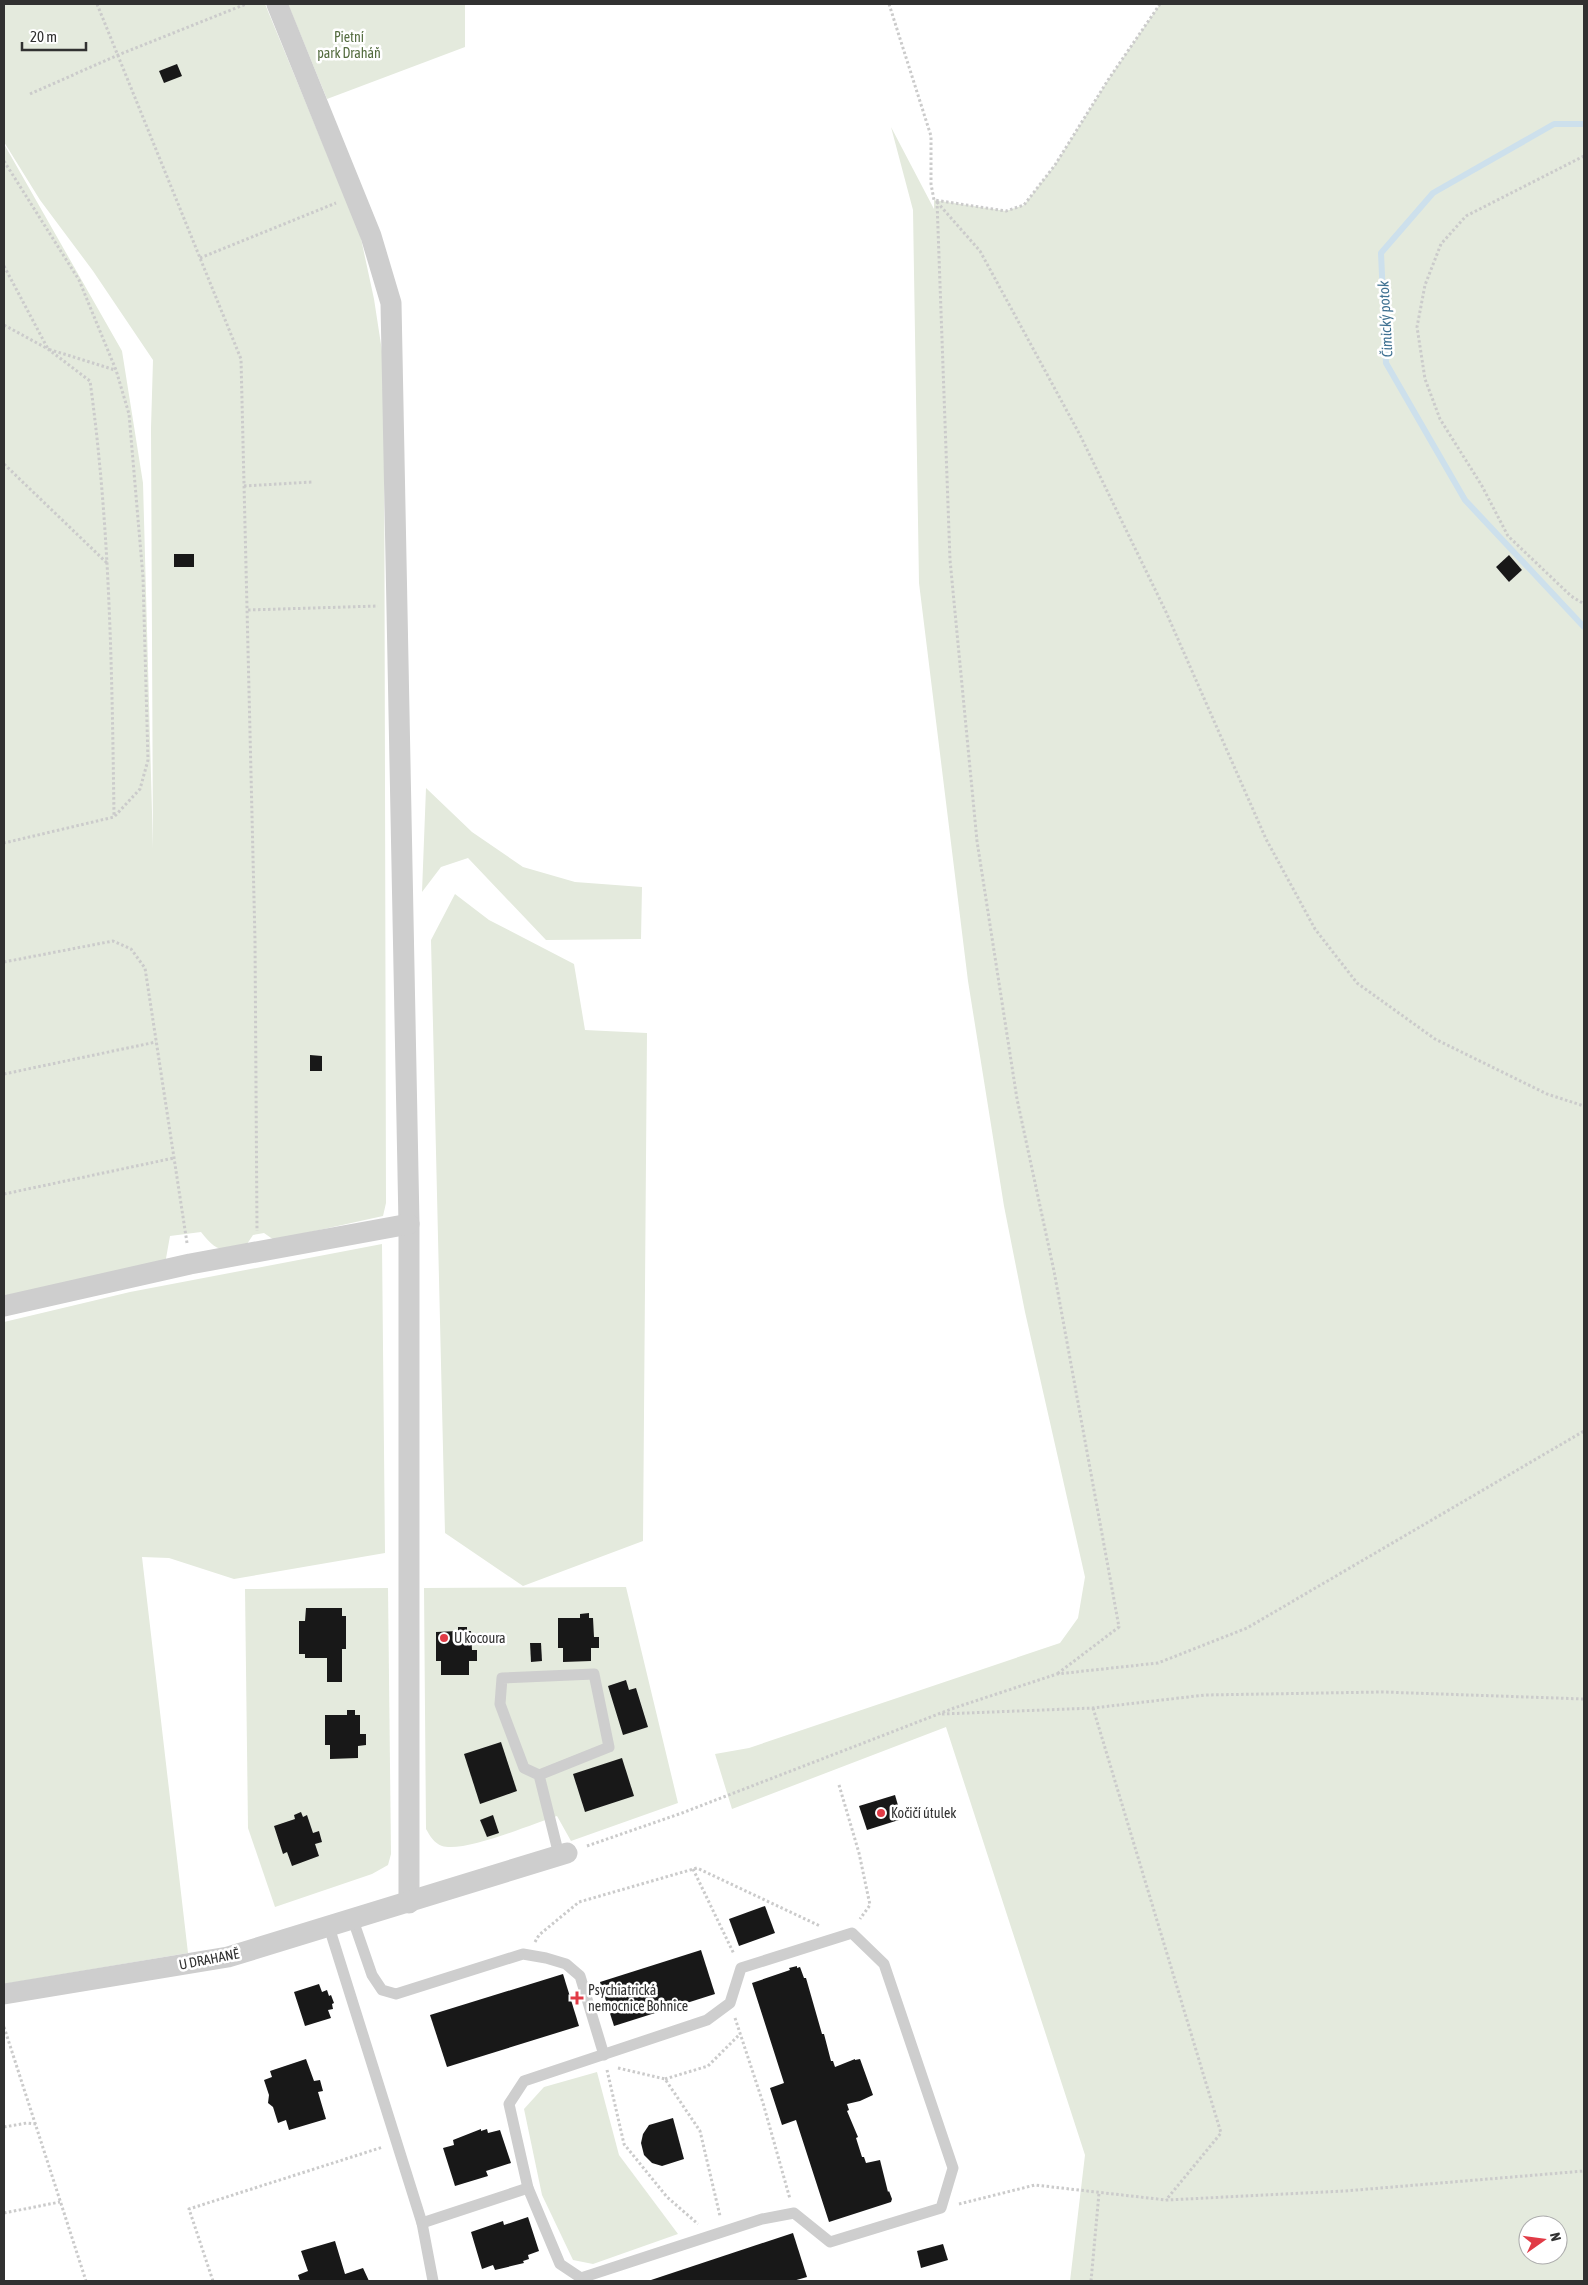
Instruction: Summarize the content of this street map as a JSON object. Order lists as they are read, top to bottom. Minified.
{"streets":{"street":["U DRAHANĚ"]},"water":["Čimický potok"],"parks":["Pietní park Draháň"],"places":{"other":["U kocoura","Kočičí útulek"],"health":["Psychiatrická nemocnice Bohnice"]},"scale_bar":"20 m","north":"right"}
